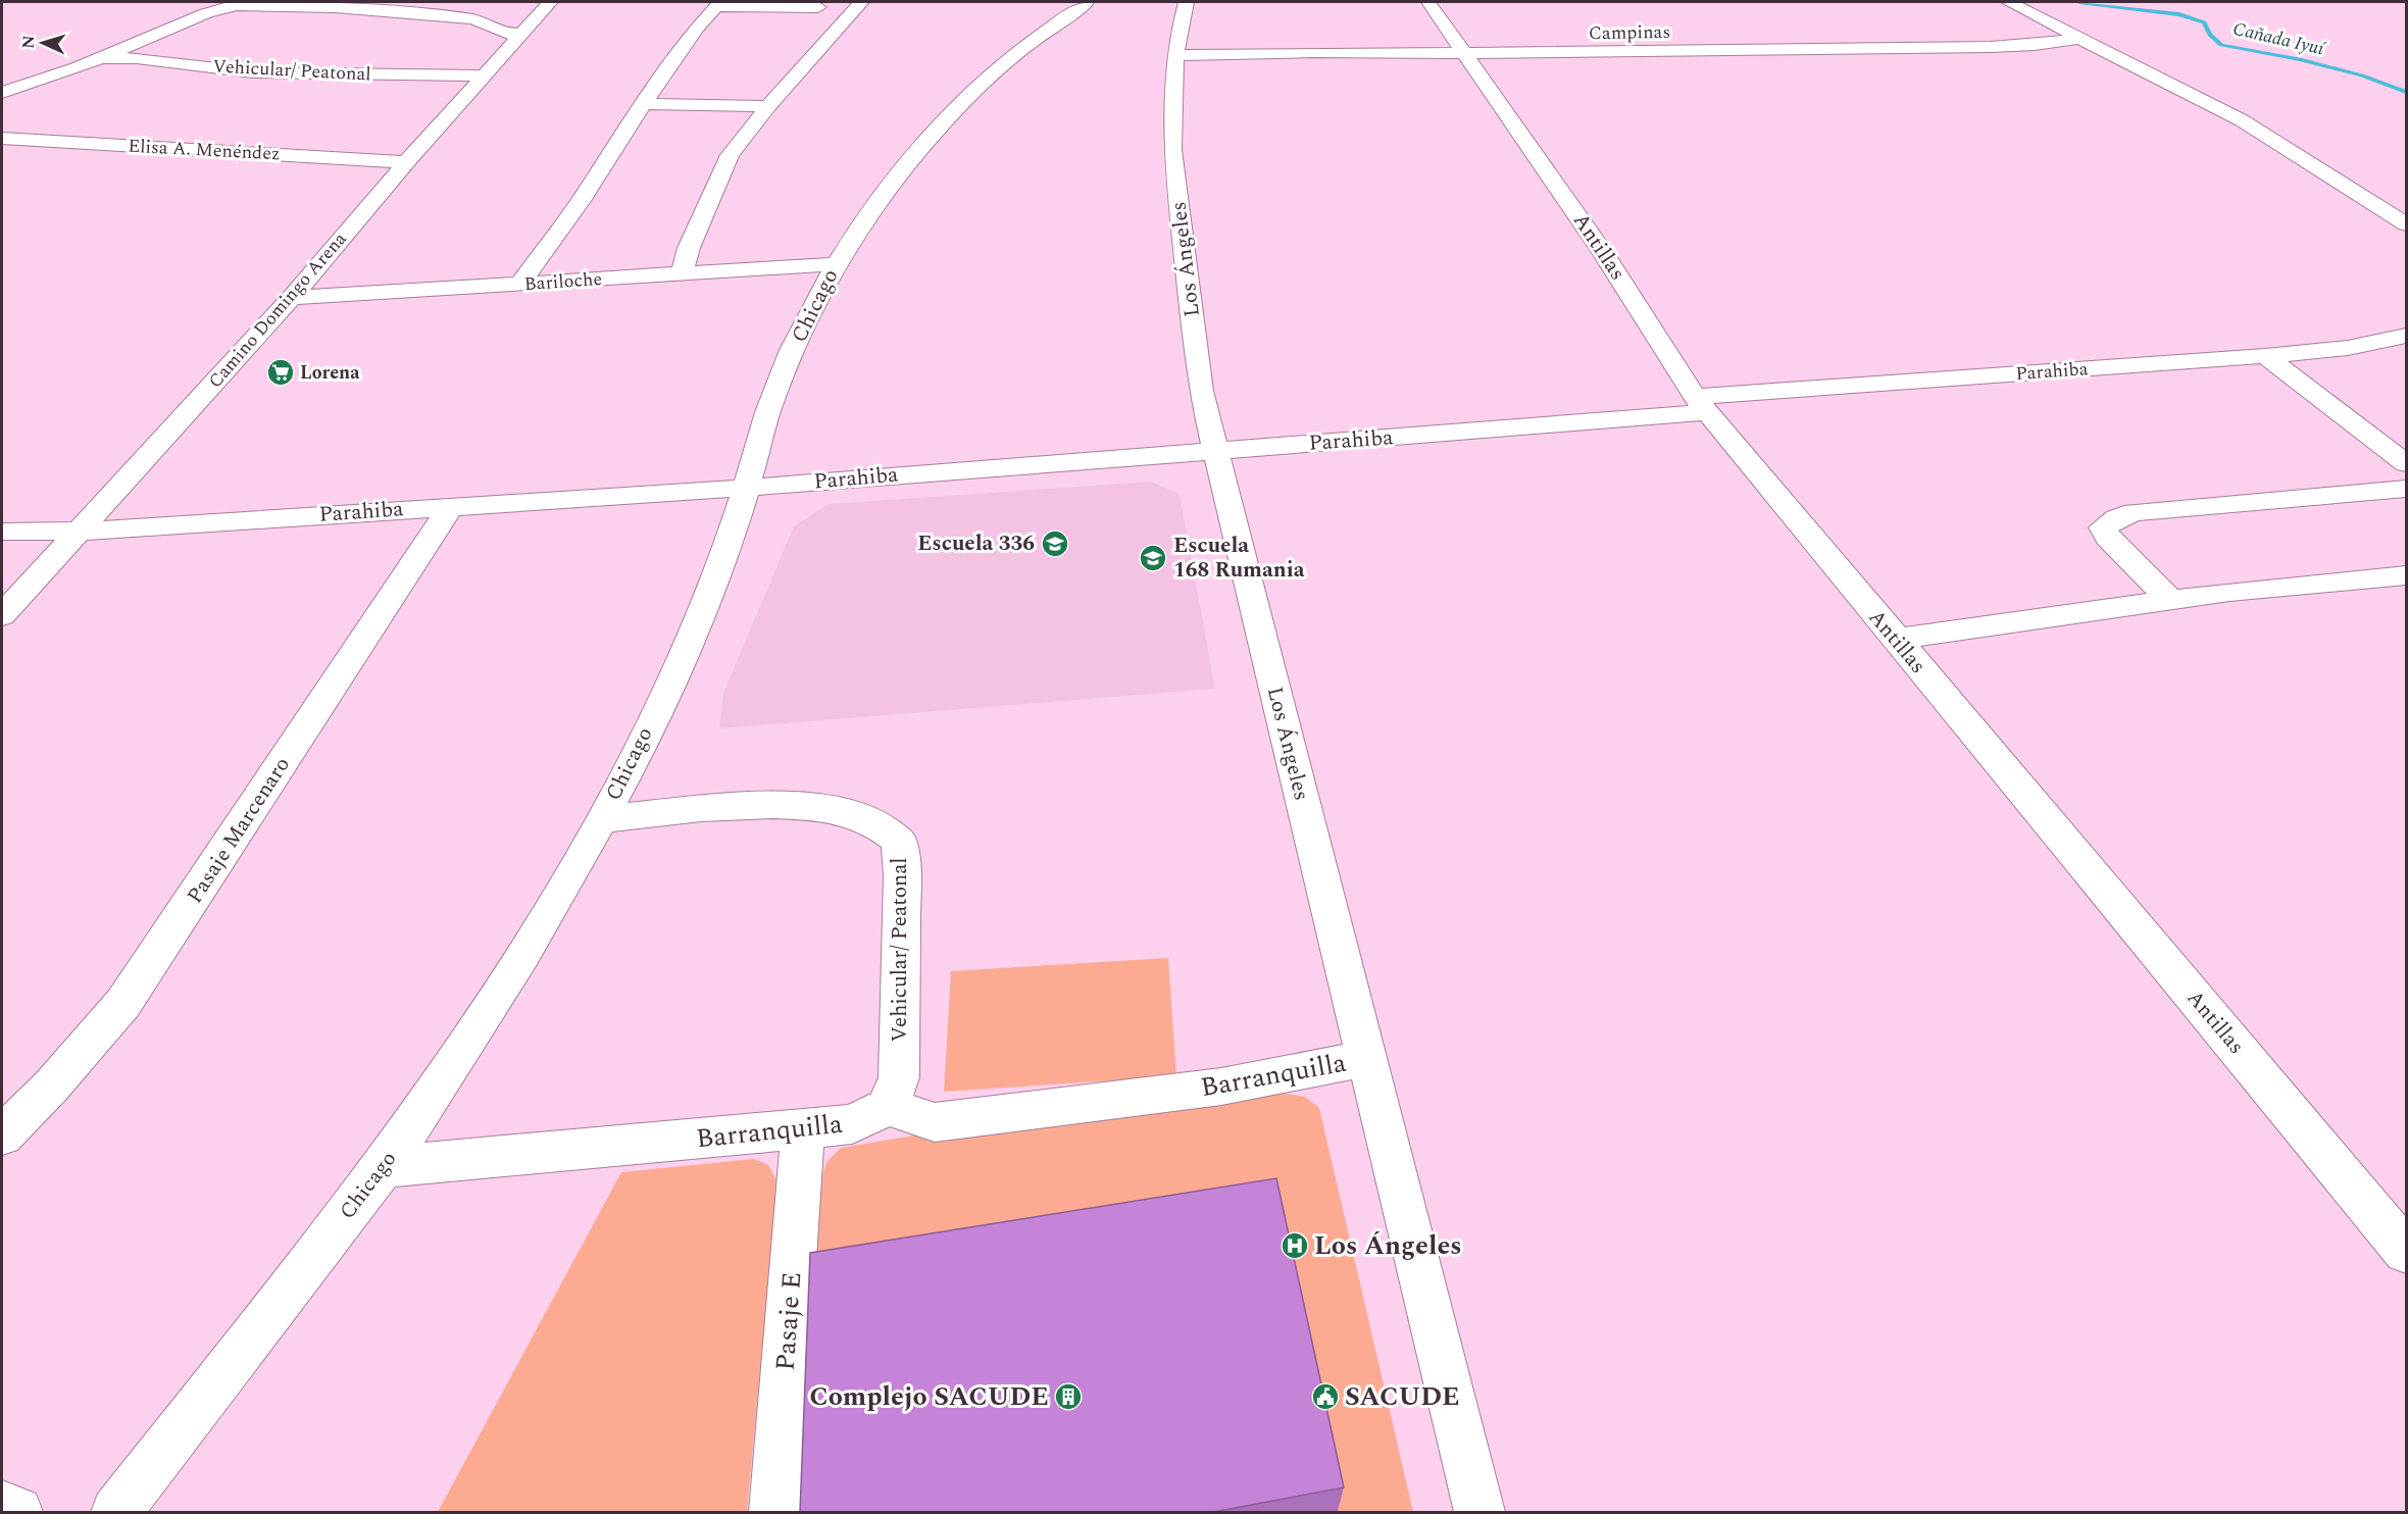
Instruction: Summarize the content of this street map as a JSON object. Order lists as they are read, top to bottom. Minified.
{"streets":{"street":["Campinas","Vehicular/ Peatonal","Elisa A. Menéndez","Antillas","Los Ángeles","Bariloche","Chicago","Camino Domingo Arena","Parahiba","Pasaje Marcenaro","Barranquilla","Pasaje E"]},"crossings":[["Campinas","Antillas"],["Campinas","Los Ángeles"],["Vehicular/ Peatonal","Chicago"],["Vehicular/ Peatonal","Camino Domingo Arena"],["Vehicular/ Peatonal","Barranquilla"],["Elisa A. Menéndez","Camino Domingo Arena"],["Antillas","Parahiba"],["Los Ángeles","Parahiba"],["Los Ángeles","Barranquilla"],["Bariloche","Chicago"],["Bariloche","Camino Domingo Arena"],["Chicago","Parahiba"],["Chicago","Barranquilla"],["Camino Domingo Arena","Parahiba"],["Parahiba","Pasaje Marcenaro"],["Barranquilla","Pasaje E"]],"water":["Cañada Iyuí"],"places":{"supermarket":["Lorena"],"school or university":["Escuela 336","Escuela 168 Rumania"],"hospital":["Los Ángeles"],"building":["Complejo SACUDE"],"public building":["SACUDE"]},"north":"left"}
